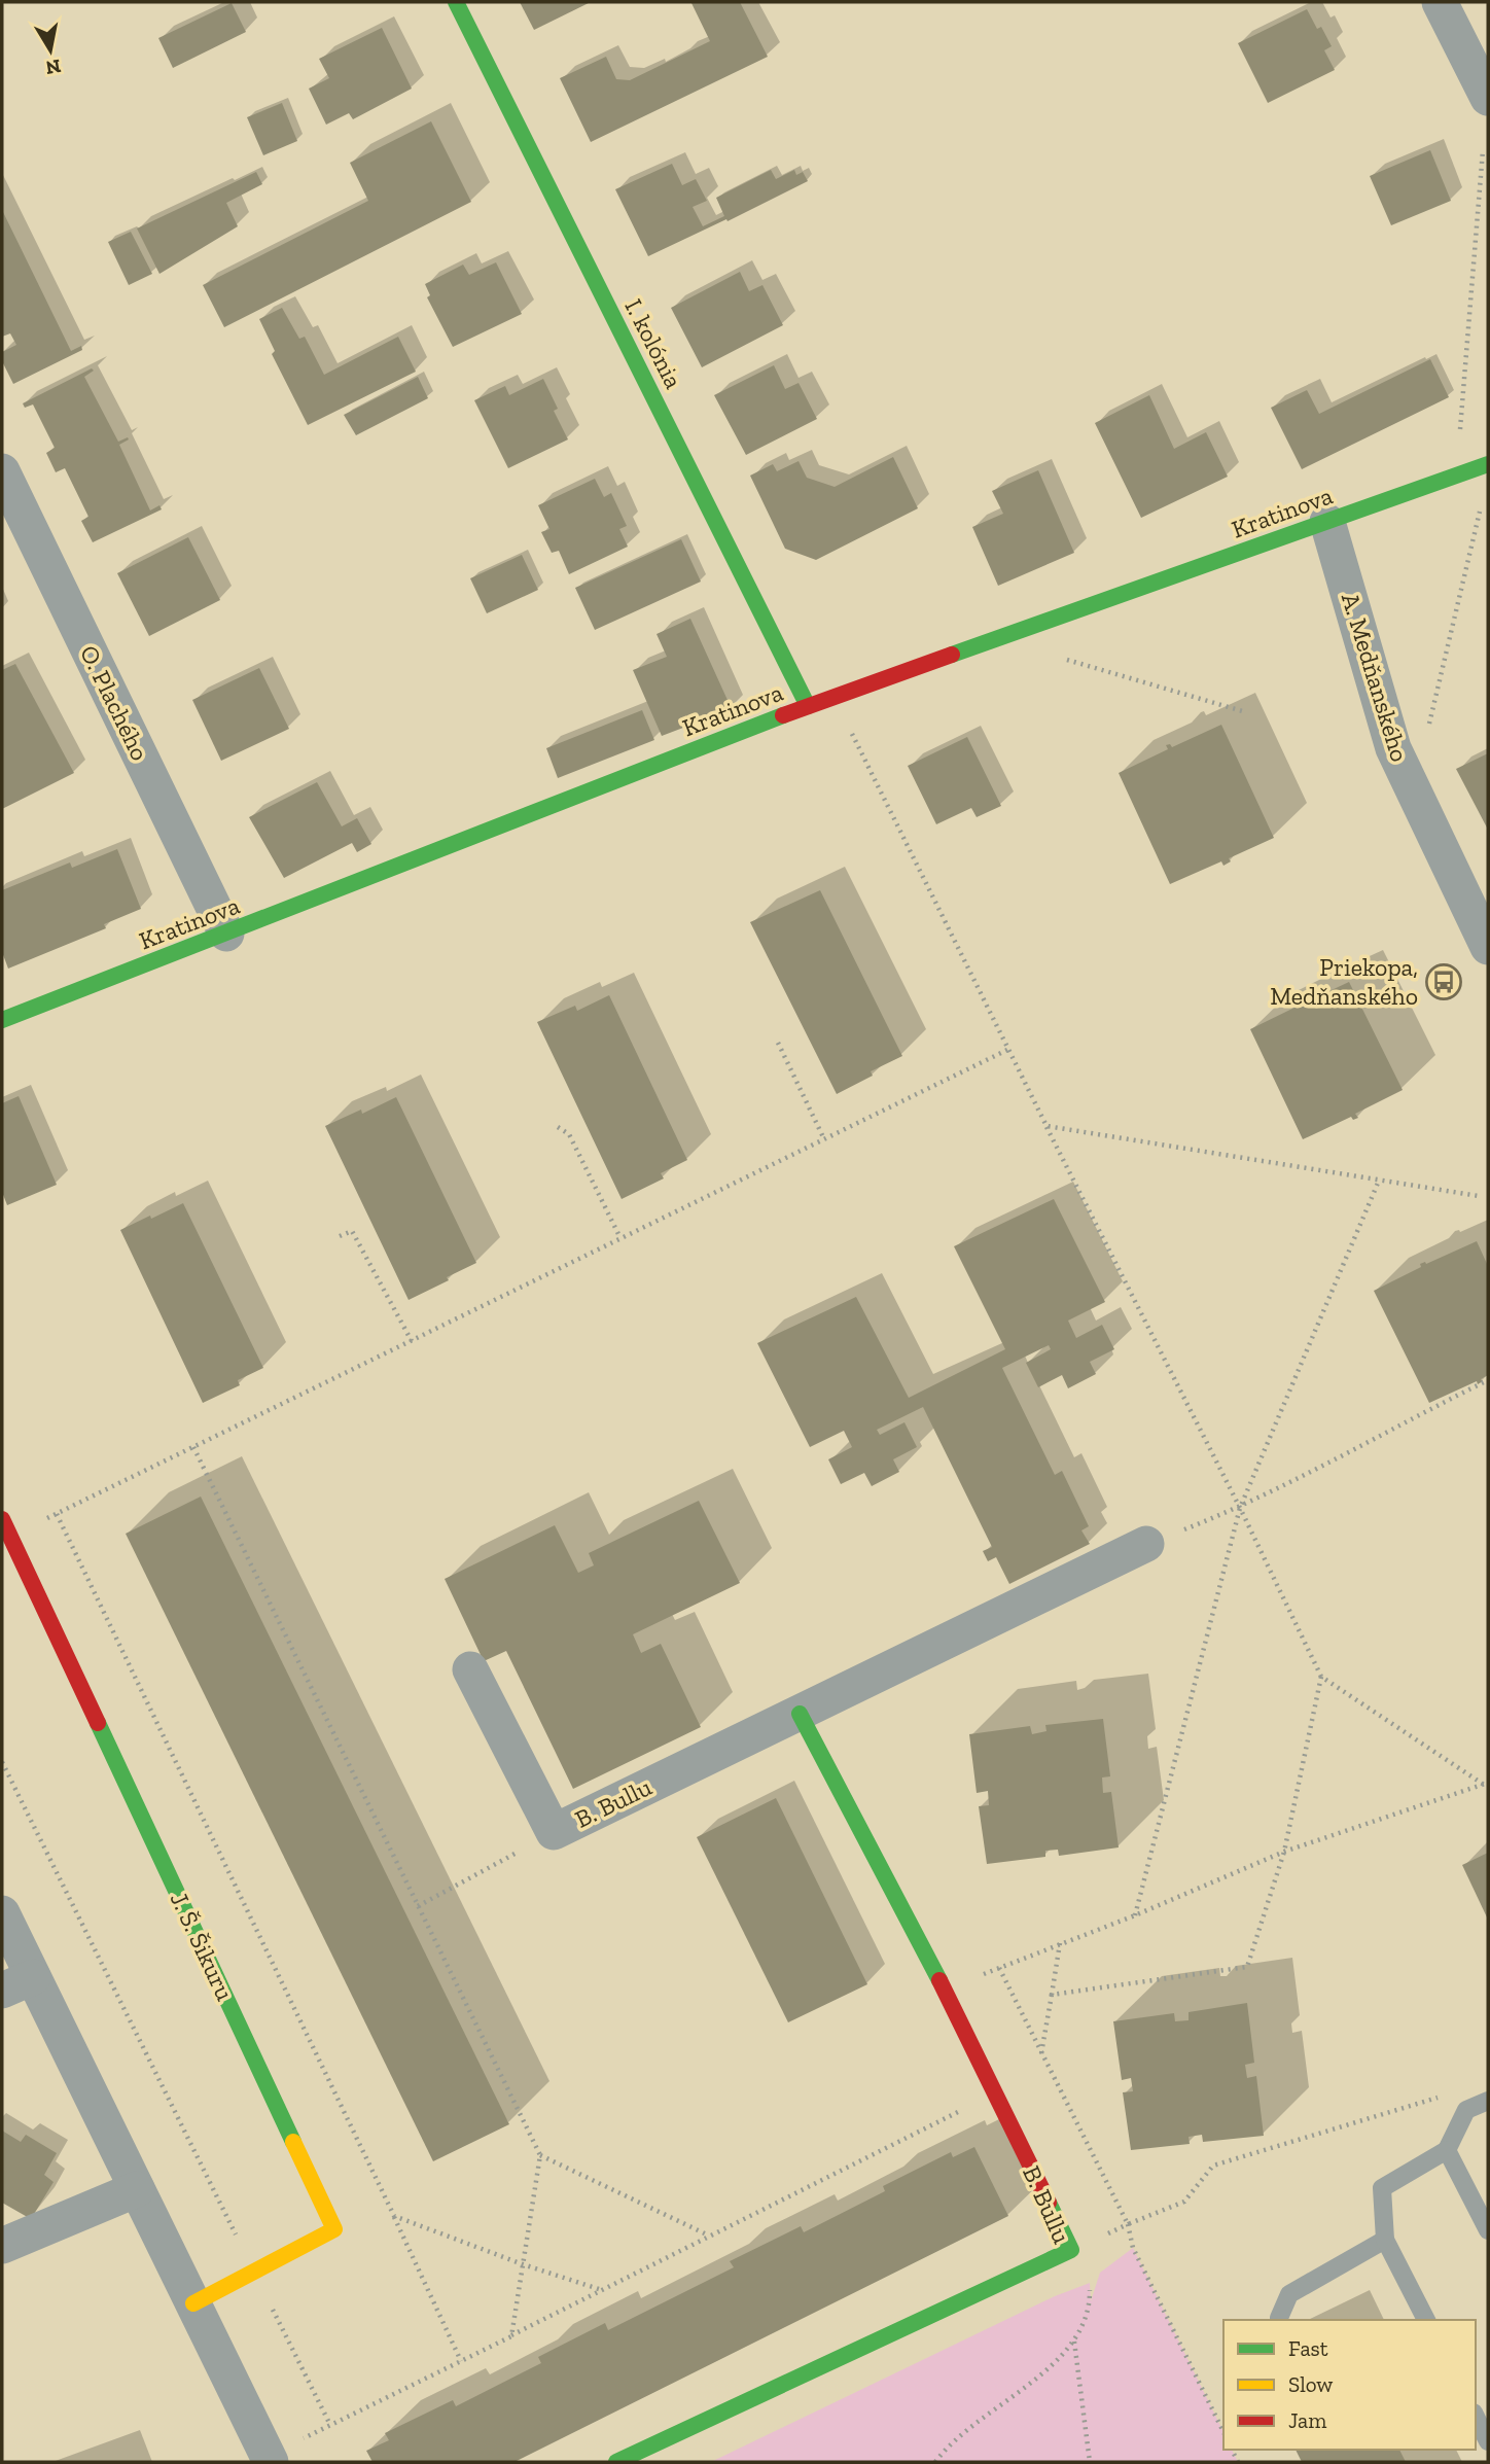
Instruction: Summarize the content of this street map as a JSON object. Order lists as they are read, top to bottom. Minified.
{"streets":{"street":["I. kolónia","Kratinova","A. Medňanského","O. Plachého","B. Bullu","J. Š. Šikuru"]},"crossings":[["I. kolónia","Kratinova"],["Kratinova","A. Medňanského"],["Kratinova","O. Plachého"]],"places":{"bus stop":["Priekopa, Medňanského"]},"legend":["Fast","Slow","Jam"],"north":"bottom"}
